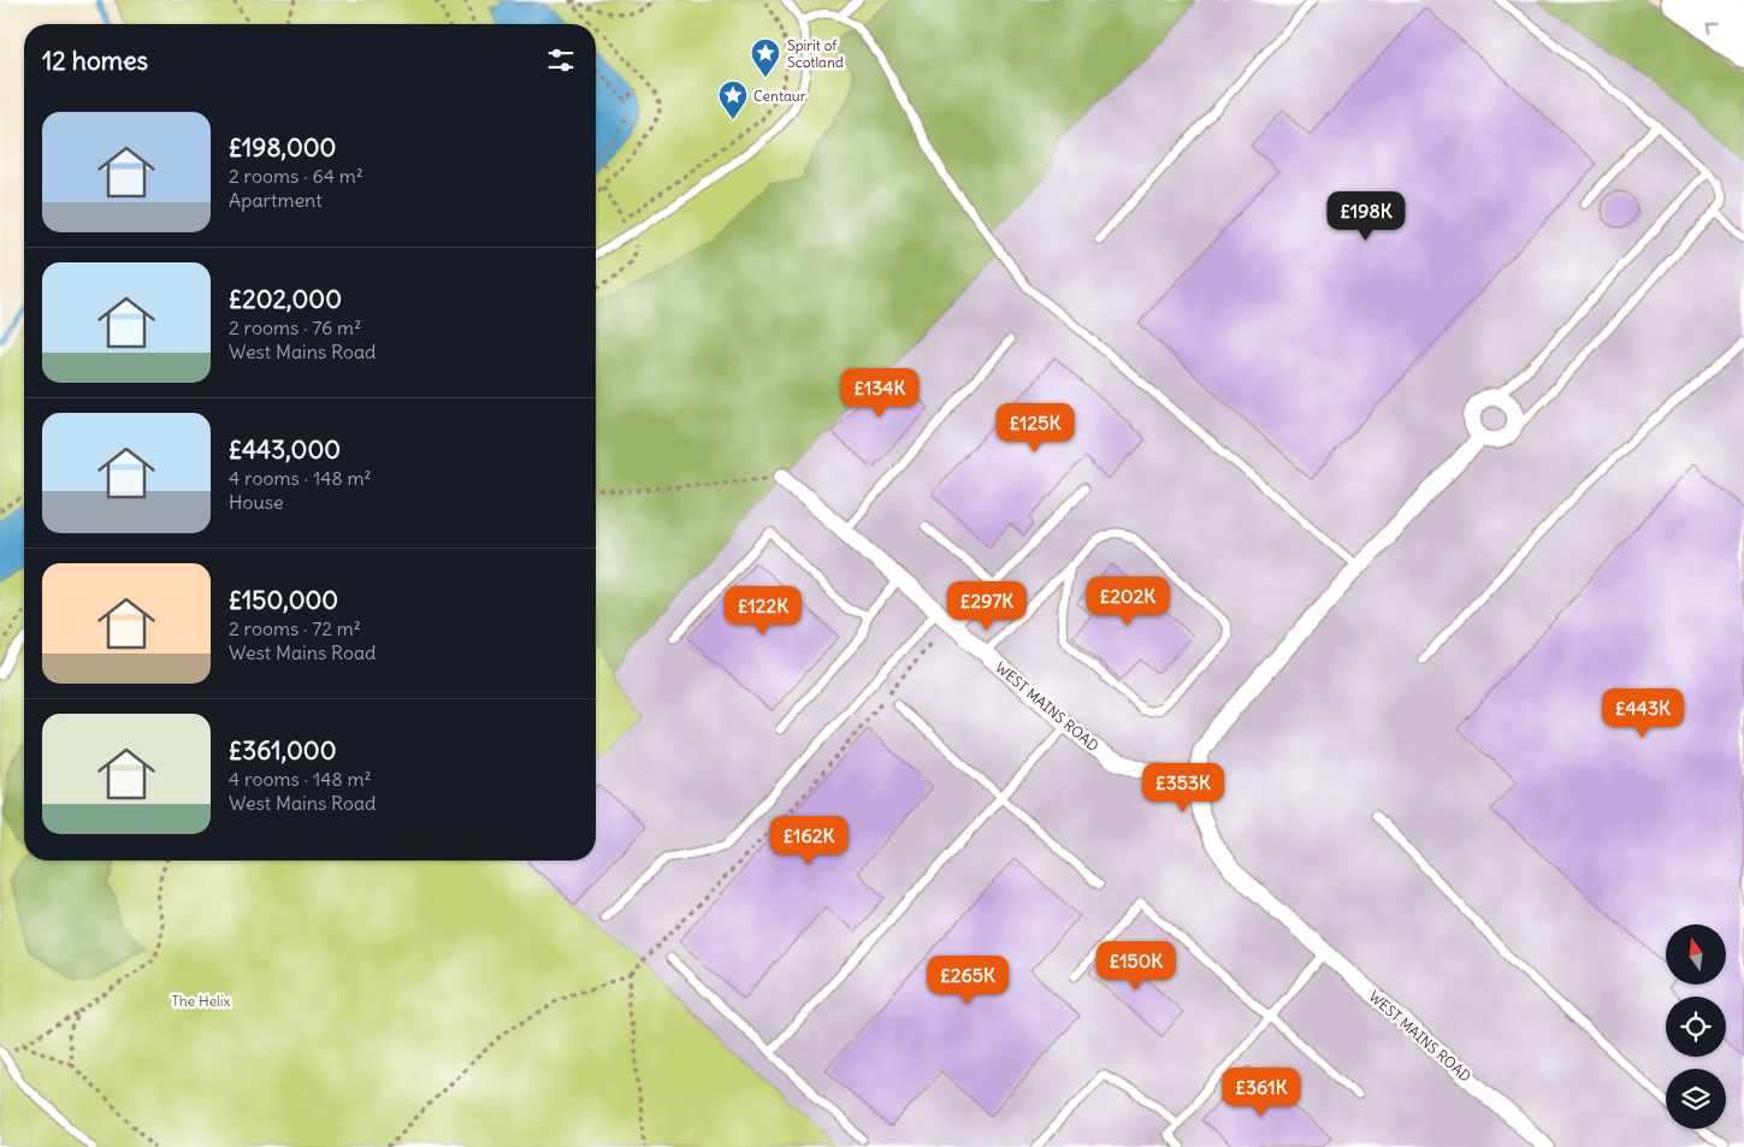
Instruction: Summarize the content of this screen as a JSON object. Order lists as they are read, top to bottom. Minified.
{"streets":{"street":["WEST MAINS ROAD"]},"parks":["The Helix"],"places":{"place":["Spirit of Scotland","Centaur"]},"north":"top","page":{"heading":"12 homes","list":[{"name":"£198,000","note":"2 rooms · 64 m² · Apartment"},{"name":"£202,000","note":"2 rooms · 76 m² · West Mains Road"},{"name":"£443,000","note":"4 rooms · 148 m² · House"},{"name":"£150,000","note":"2 rooms · 72 m² · West Mains Road"},{"name":"£361,000","note":"4 rooms · 148 m² · West Mains Road"}],"price":["£198K","£134K","£125K","£202K","£297K","£122K","£443K","£353K","£162K","£150K","£265K","£361K"]}}
